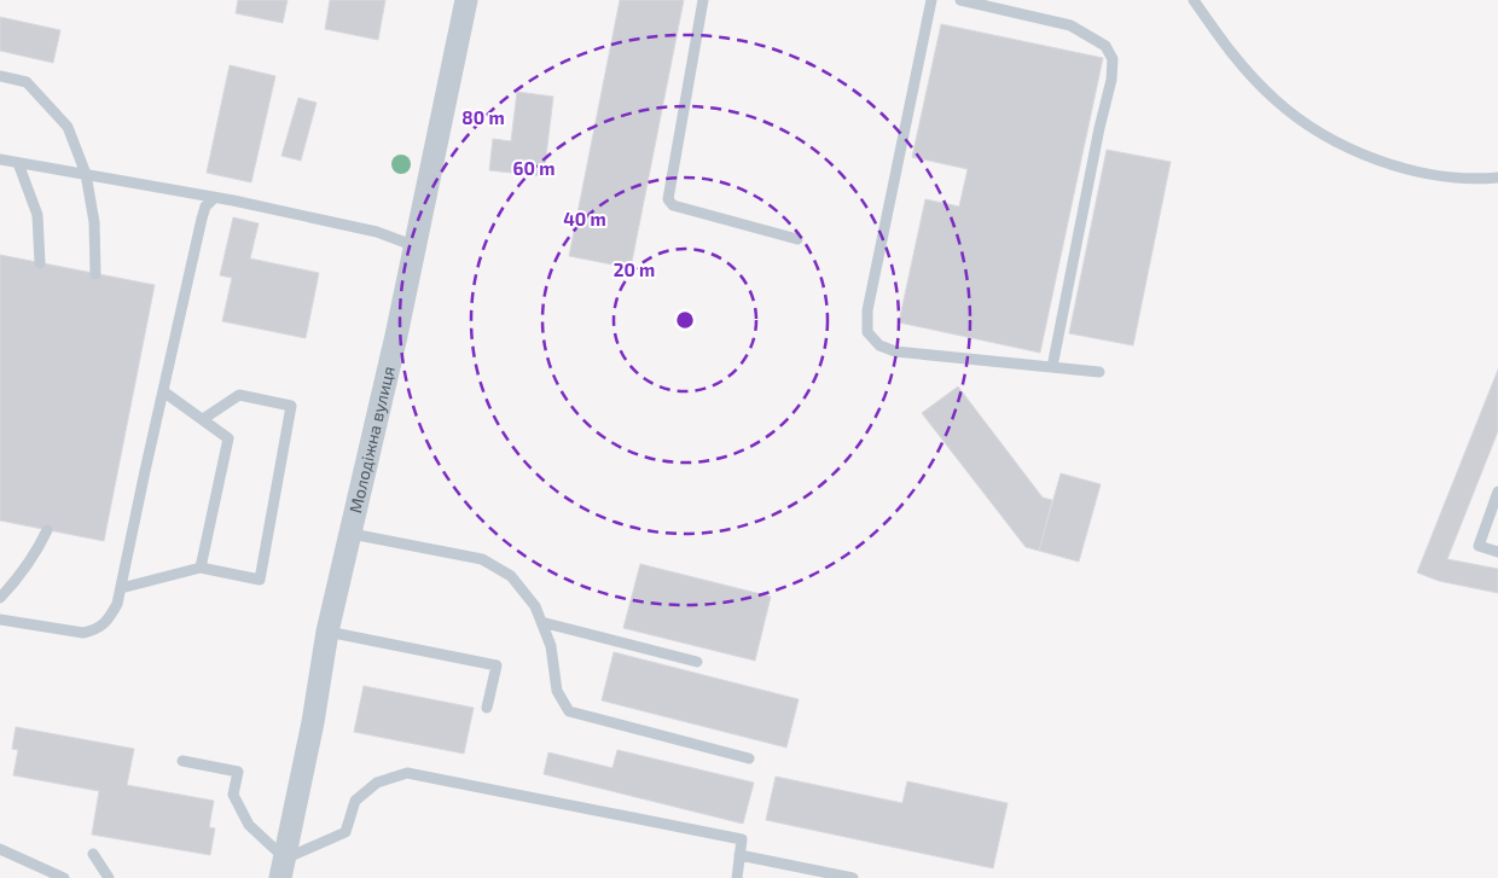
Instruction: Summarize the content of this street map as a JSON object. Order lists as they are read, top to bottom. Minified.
{"streets":{"street":["Молодіжна вулиця"]},"rings":["80 m","60 m","40 m","20 m"]}
